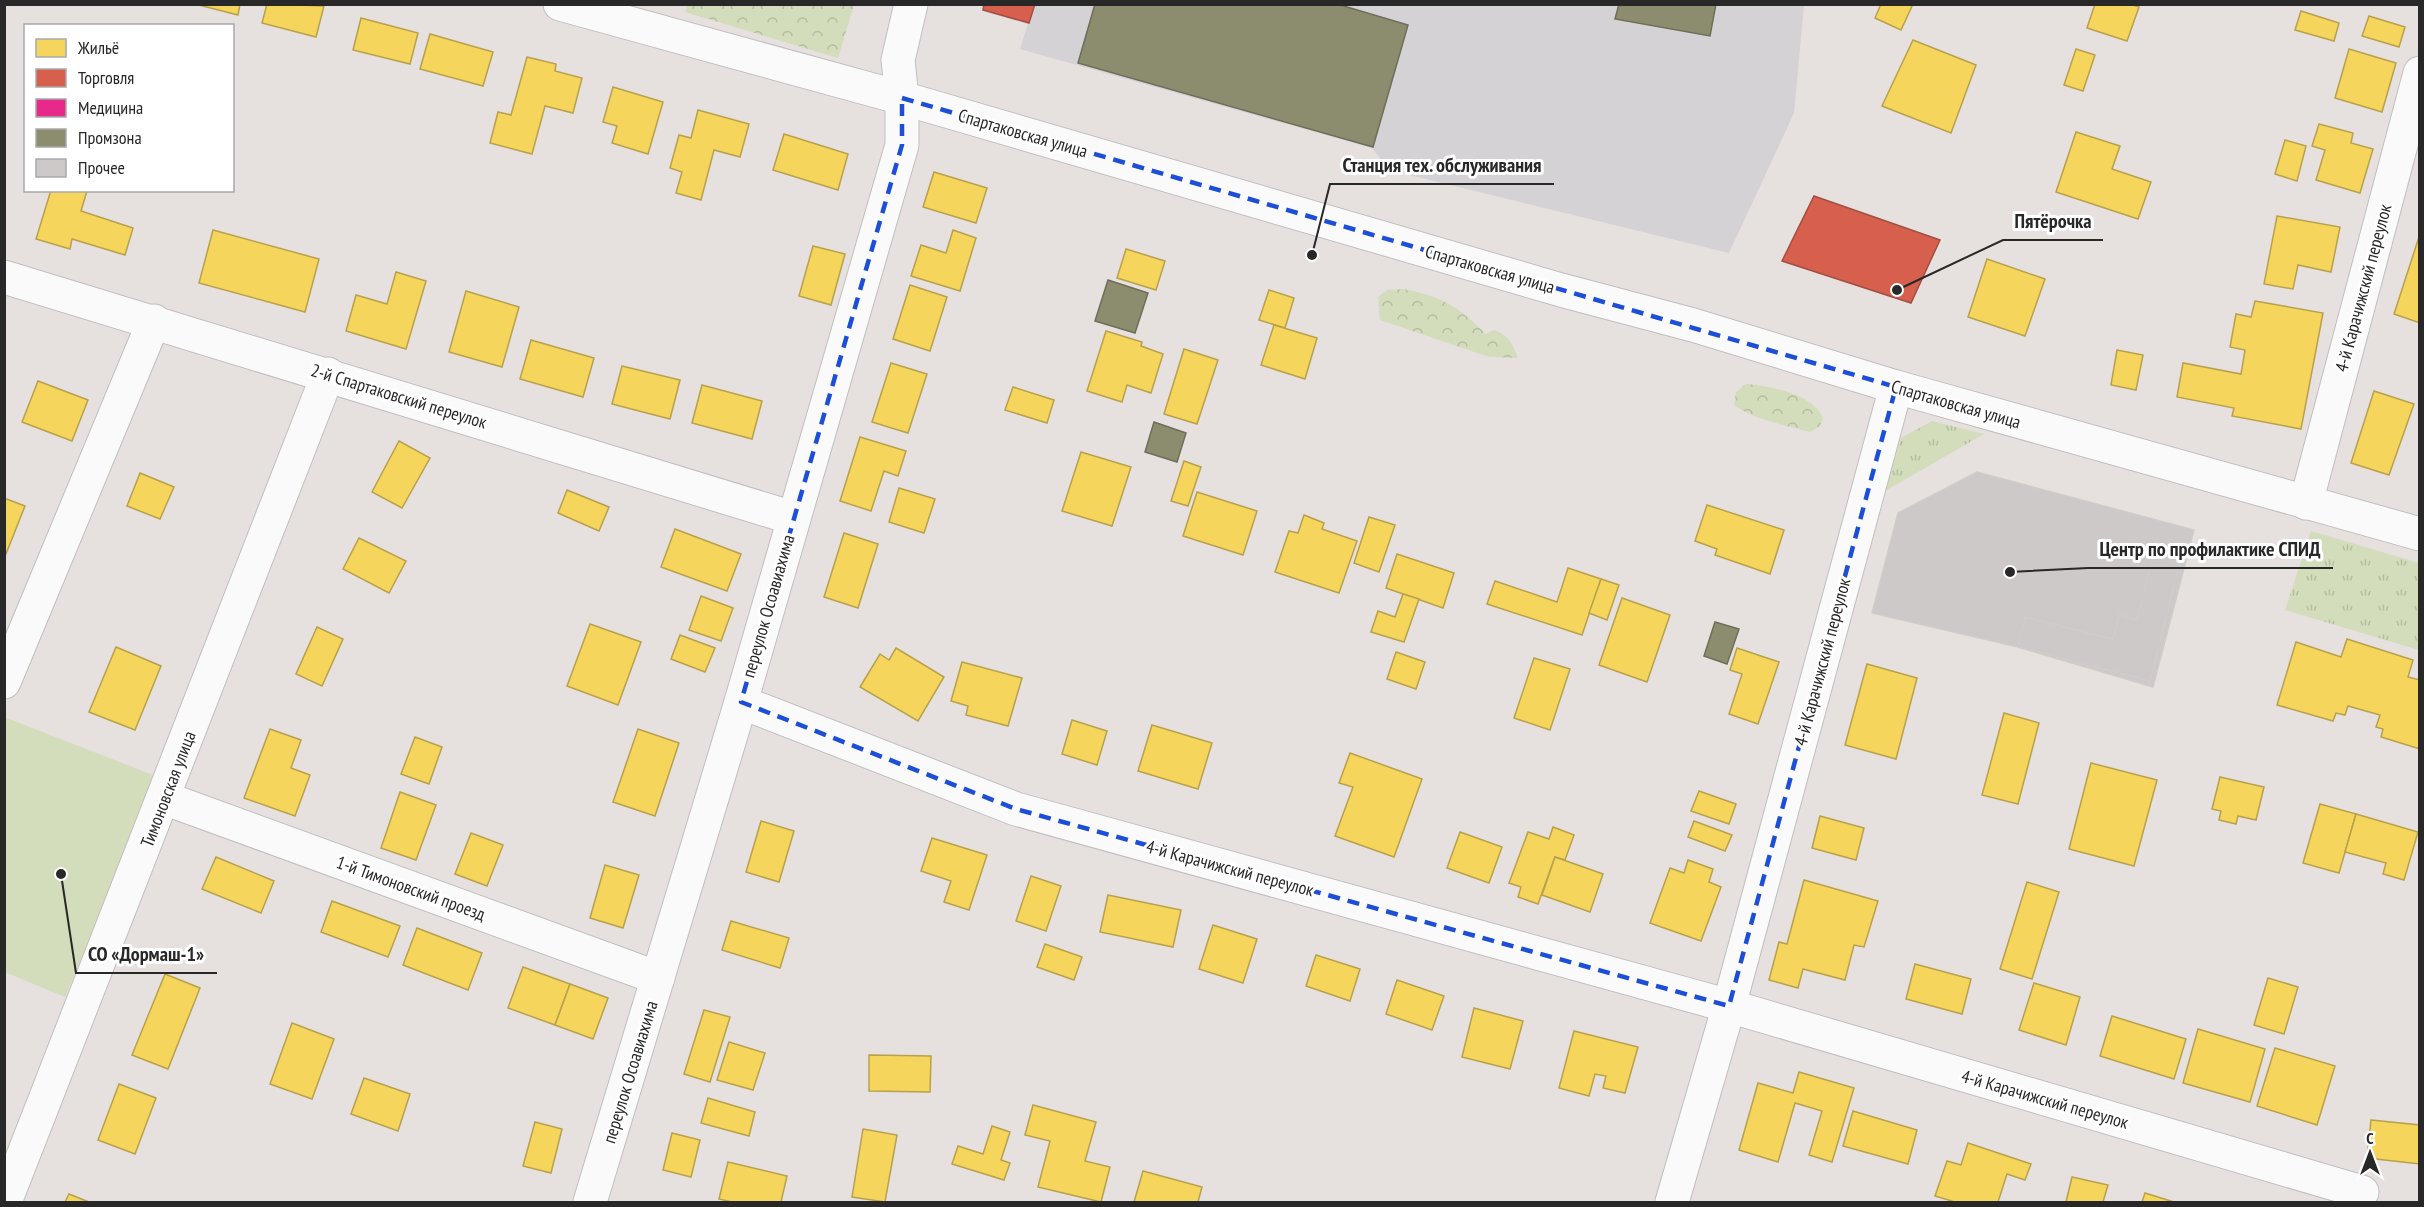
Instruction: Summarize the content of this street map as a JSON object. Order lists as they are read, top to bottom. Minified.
{"streets":{"street":["Спартаковская улица","4-й Карачижский переулок","2-й Спартаковский переулок","переулок Осоавиахима","Тимоновская улица","1-й Тимоновский проезд"]},"crossings":[["Спартаковская улица","4-й Карачижский переулок"],["Спартаковская улица","переулок Осоавиахима"],["4-й Карачижский переулок","переулок Осоавиахима"],["2-й Спартаковский переулок","переулок Осоавиахима"],["2-й Спартаковский переулок","Тимоновская улица"],["переулок Осоавиахима","1-й Тимоновский проезд"],["Тимоновская улица","1-й Тимоновский проезд"]],"places":["Станция тех. обслуживания","Пятёрочка","Центр по профилактике СПИД","СО «Дормаш-1»"],"legend":["Жильё","Торговля","Медицина","Промзона","Прочее"],"north":"top"}
